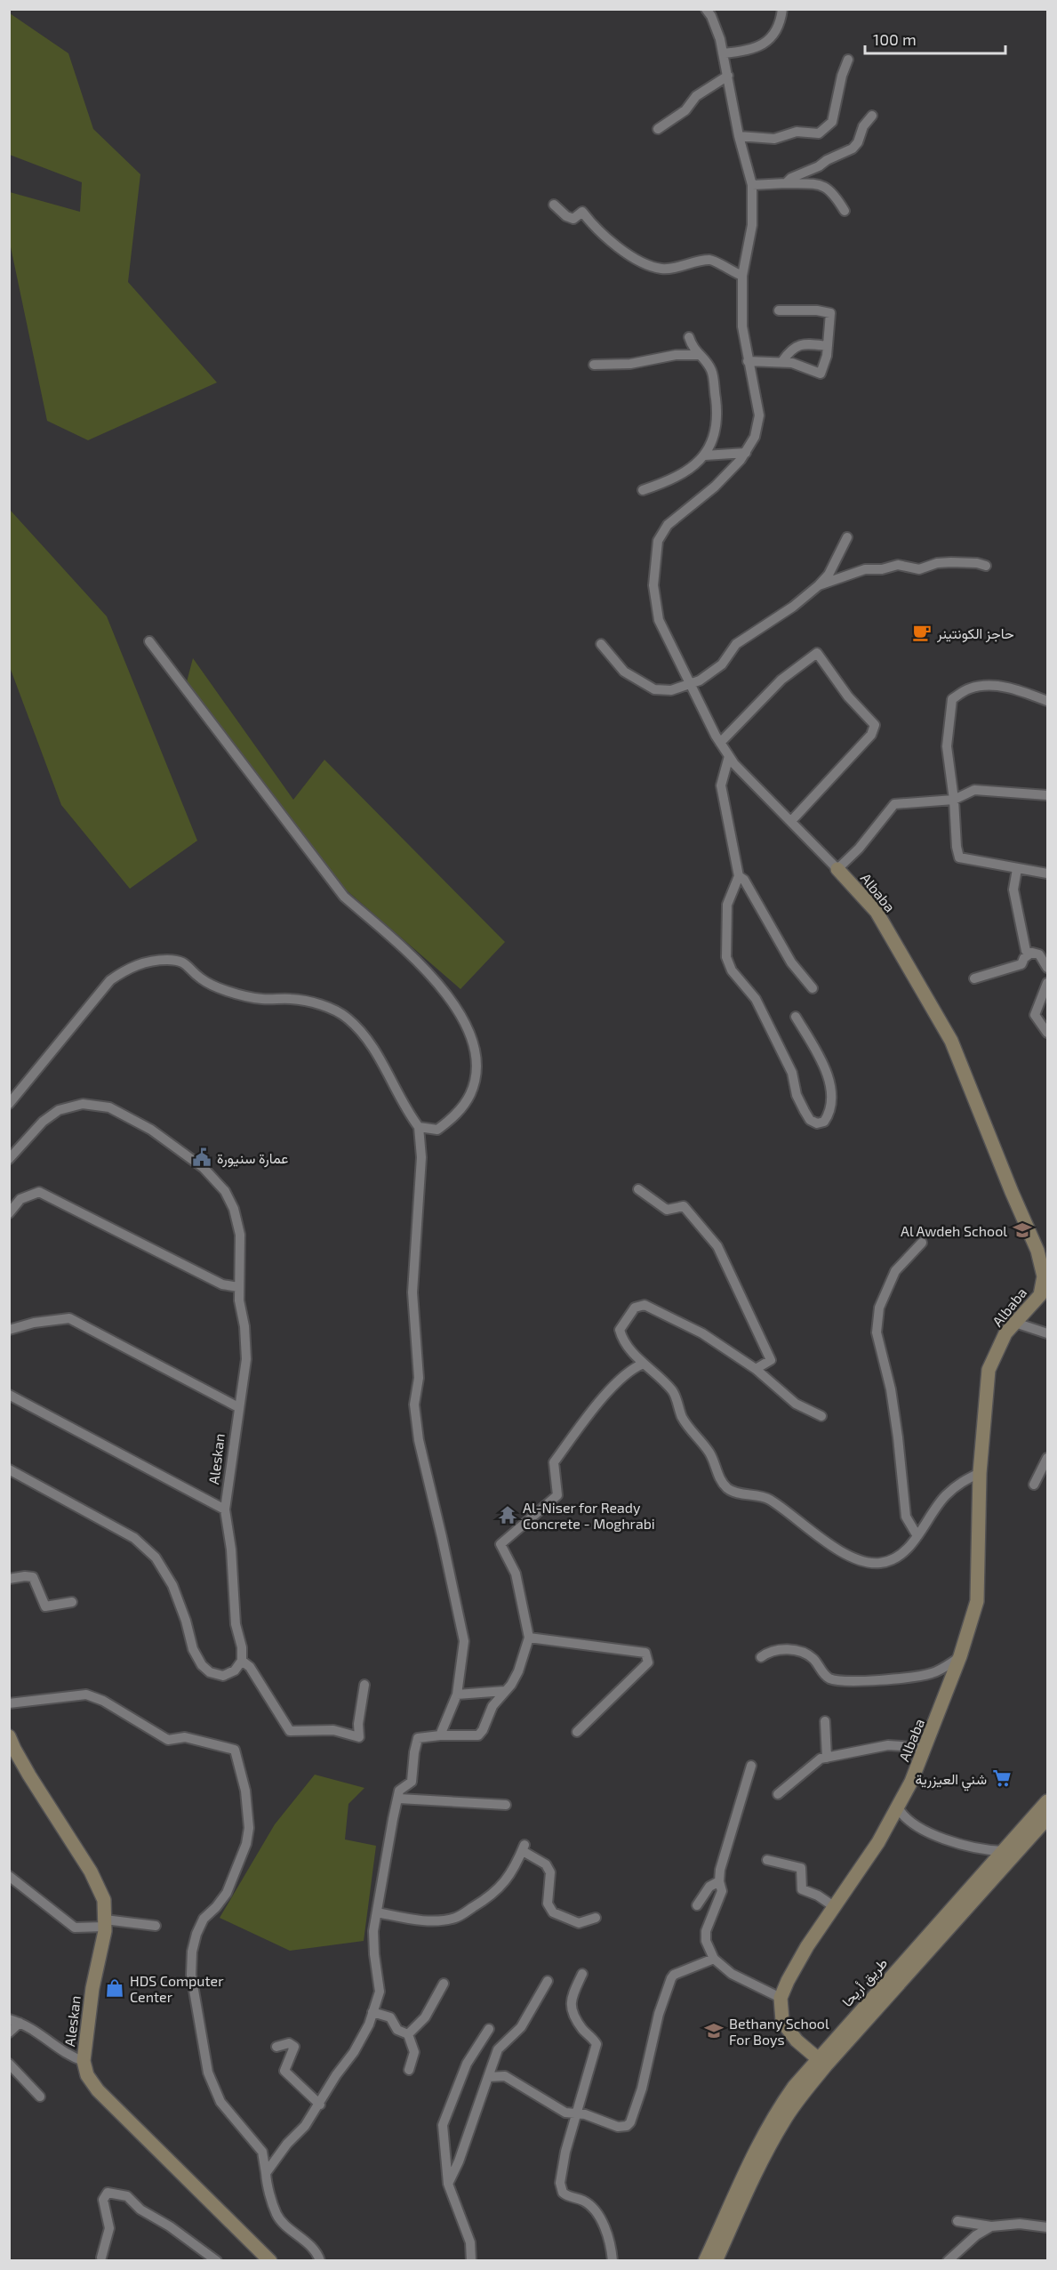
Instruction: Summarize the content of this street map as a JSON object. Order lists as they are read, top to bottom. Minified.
{"streets":{"street":["Albaba","Aleskan","طريق أريحا"]},"places":{"cafe":["حاجز الكونتينر"],"public building":["عمارة سنيورة"],"school or university":["Al Awdeh School","Bethany School For Boys"],"temple":["Al-Niser for Ready Concrete - Moghrabi"],"supermarket":["شني العيزرية"],"shop":["HDS Computer Center"]},"scale_bar":"100 m"}
